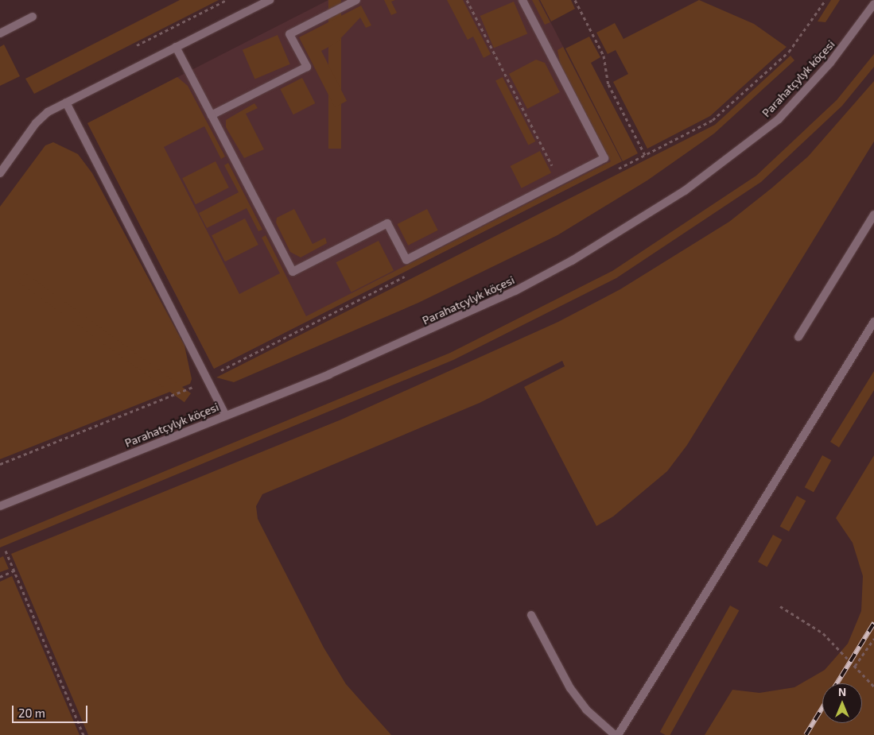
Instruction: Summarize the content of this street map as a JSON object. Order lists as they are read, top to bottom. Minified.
{"streets":{"street":["Parahatçylyk köçesi"]},"scale_bar":"20 m","north":"top"}
